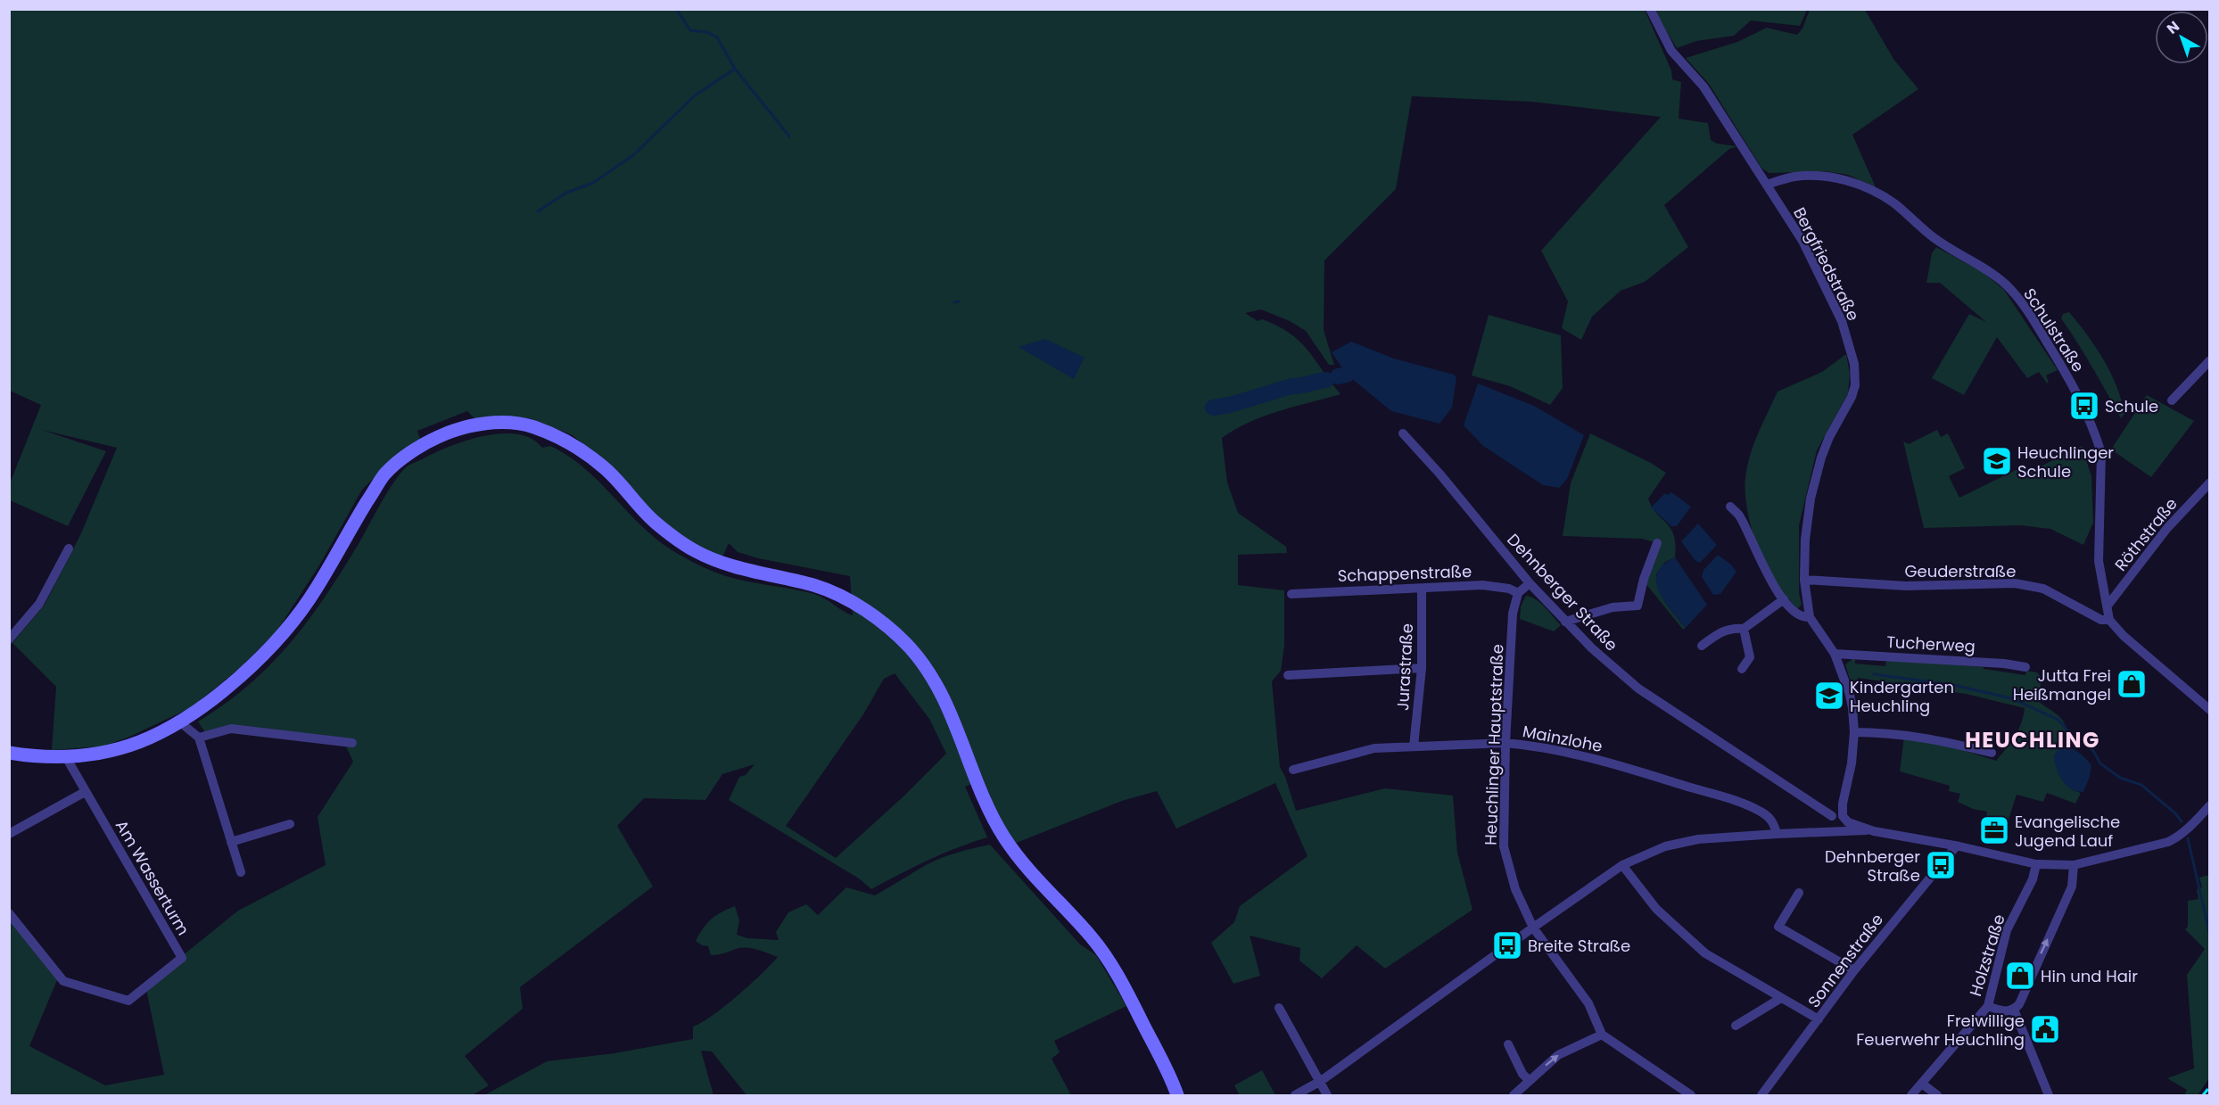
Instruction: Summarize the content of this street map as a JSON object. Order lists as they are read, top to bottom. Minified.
{"streets":{"street":["Bergfriedstraße","Schulstraße","Röthstraße","Geuderstraße","Schappenstraße","Dehnberger Straße","Tucherweg","Jurastraße","Mainzlohe","Heuchlinger Hauptstraße","Am Wasserturm","Holzstraße","Sonnenstraße"]},"crossings":[["Bergfriedstraße","Schulstraße"],["Bergfriedstraße","Geuderstraße"],["Bergfriedstraße","Tucherweg"],["Schulstraße","Röthstraße"],["Schulstraße","Geuderstraße"],["Schappenstraße","Jurastraße"],["Schappenstraße","Heuchlinger Hauptstraße"],["Jurastraße","Mainzlohe"],["Mainzlohe","Heuchlinger Hauptstraße"]],"districts":["HEUCHLING"],"places":{"bus stop":["Schule","Dehnberger Straße","Breite Straße"],"school or university":["Heuchlinger Schule","Kindergarten Heuchling"],"shop":["Jutta Frei Heißmangel","Hin und Hair"],"office":["Evangelische Jugend Lauf"],"public building":["Freiwillige Feuerwehr Heuchling"]},"north":"top left"}
